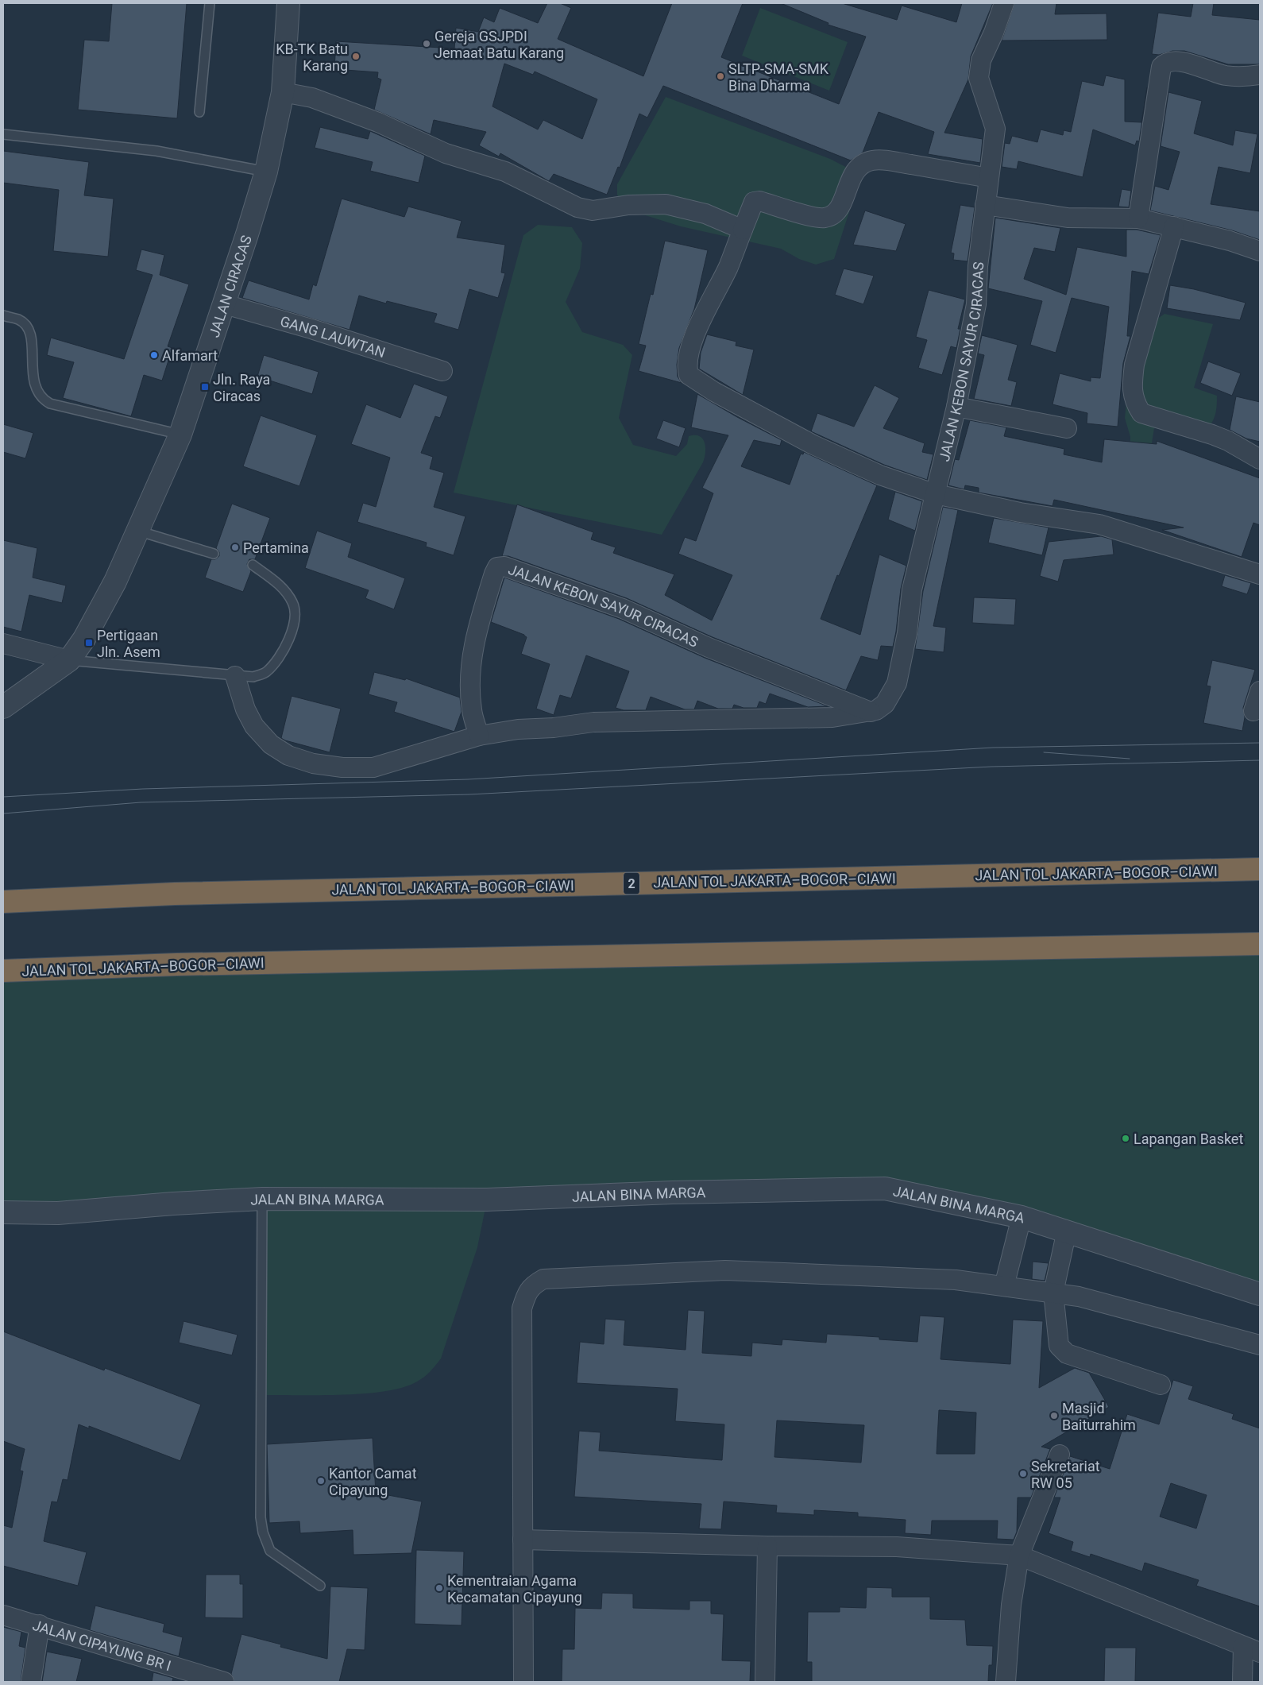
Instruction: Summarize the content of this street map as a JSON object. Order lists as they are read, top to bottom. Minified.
{"streets":{"highway":["JALAN TOL JAKARTA–BOGOR–CIAWI","2"],"street":["JALAN CIRACAS","GANG LAUWTAN","JALAN KEBON SAYUR CIRACAS","JALAN BINA MARGA","JALAN CIPAYUNG BR I"]},"crossings":[["JALAN CIRACAS","GANG LAUWTAN"]],"places":{"other":["Gereja GSJPDI Jemaat Batu Karang","KB-TK Batu Karang","SLTP-SMA-SMK Bina Dharma","Alfamart","Pertamina","Lapangan Basket","Masjid Baiturrahim","Sekretariat RW 05","Kantor Camat Cipayung","Kementraian Agama Kecamatan Cipayung"],"transit":["Jln. Raya Ciracas","Pertigaan Jln. Asem"]}}
